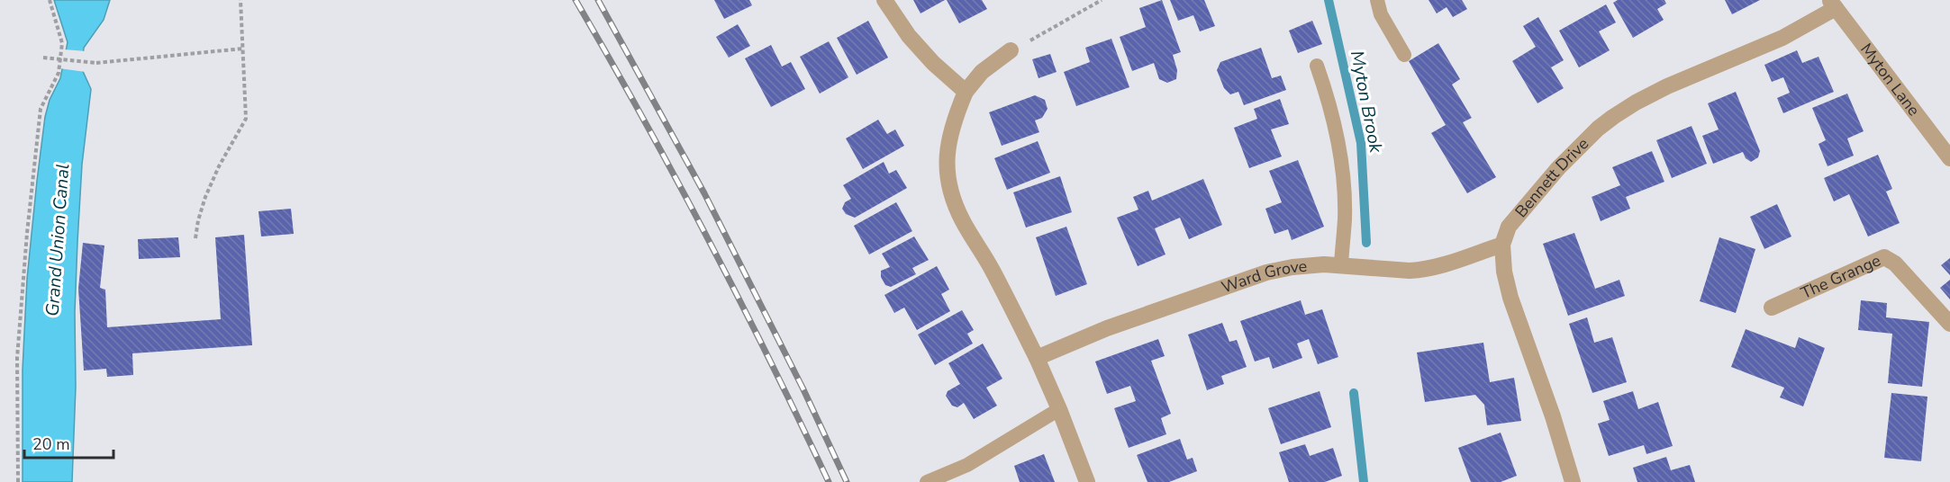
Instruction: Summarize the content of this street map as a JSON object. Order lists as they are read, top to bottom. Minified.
{"streets":{"street":["Myton Lane","Bennett Drive","Ward Grove","The Grange"]},"crossings":[["Myton Lane","Bennett Drive"],["Bennett Drive","Ward Grove"]],"water":["Myton Brook","Grand Union Canal"],"scale_bar":"20 m"}
